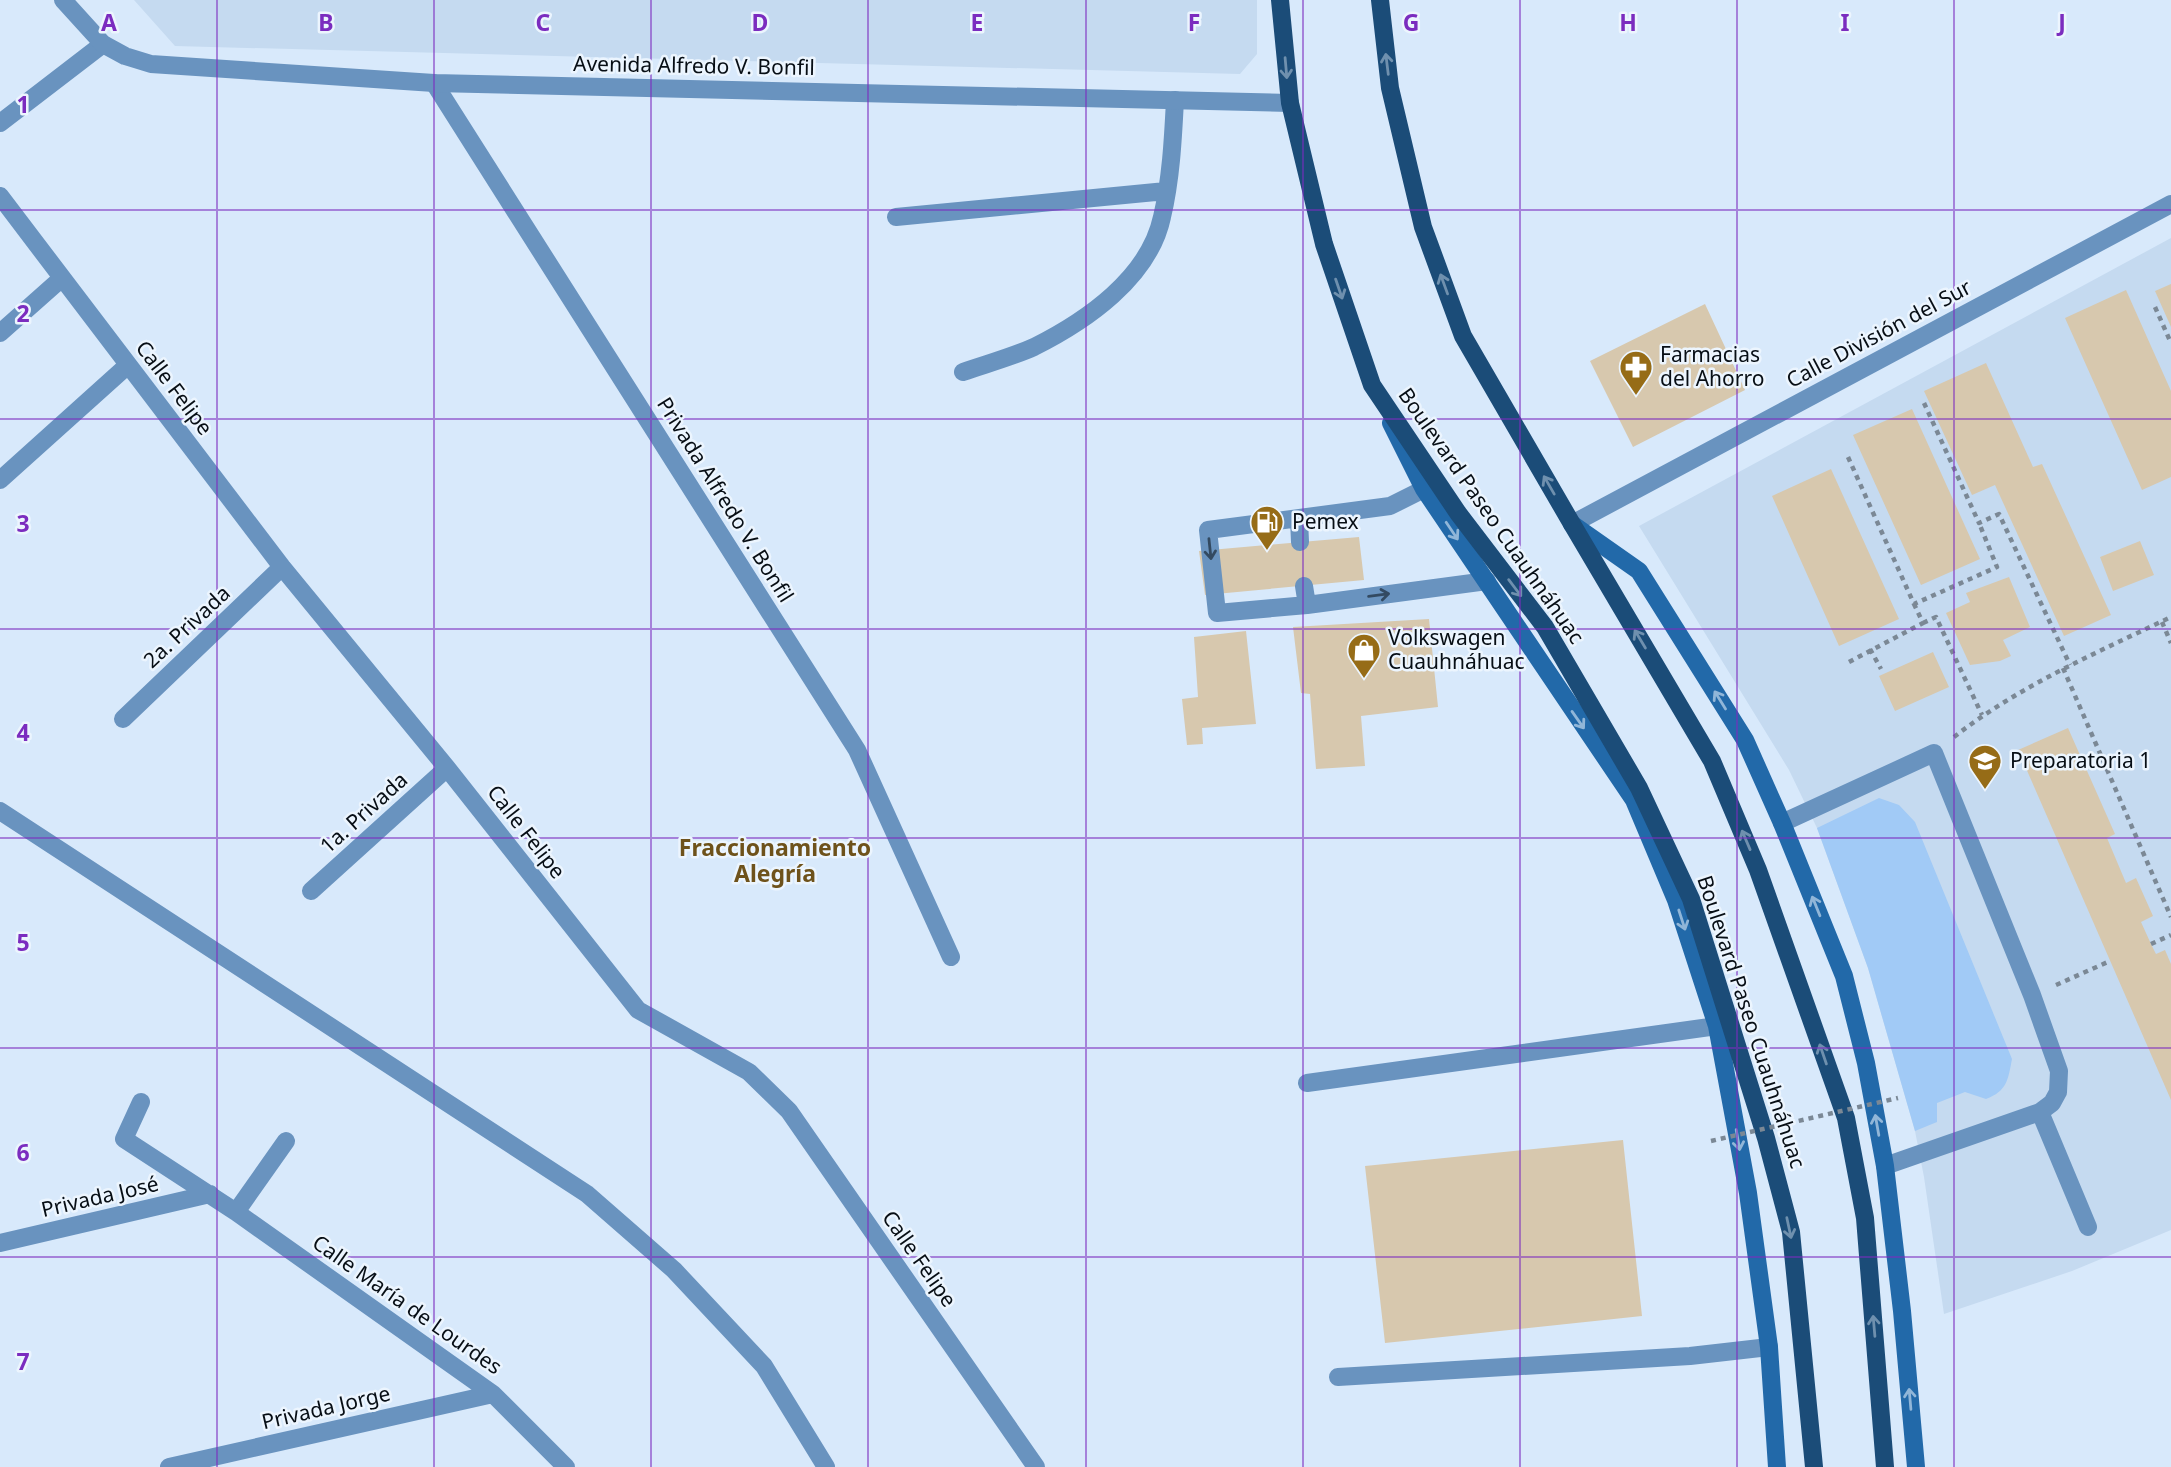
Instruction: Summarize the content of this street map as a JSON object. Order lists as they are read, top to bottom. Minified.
{"streets":{"main road":["Boulevard Paseo Cuauhnáhuac"],"street":["Avenida Alfredo V. Bonfil","Calle División del Sur","Calle Felipe","Privada Alfredo V. Bonfil","2a. Privada","1a. Privada","Privada José","Calle María de Lourdes","Privada Jorge"]},"crossings":[["Avenida Alfredo V. Bonfil","Privada Alfredo V. Bonfil"],["Avenida Alfredo V. Bonfil","Boulevard Paseo Cuauhnáhuac"],["Calle Felipe","2a. Privada"],["Calle Felipe","1a. Privada"],["Privada José","Calle María de Lourdes"],["Calle María de Lourdes","Privada Jorge"]],"districts":["Fraccionamiento Alegría"],"places":{"pharmacy":["Farmacias del Ahorro"],"fuel station":["Pemex"],"shop":["Volkswagen Cuauhnáhuac"],"school or university":["Preparatoria 1"]},"grid":{"columns":["A","B","C","D","E","F","G","H","I","J"],"rows":["1","2","3","4","5","6","7"]}}
